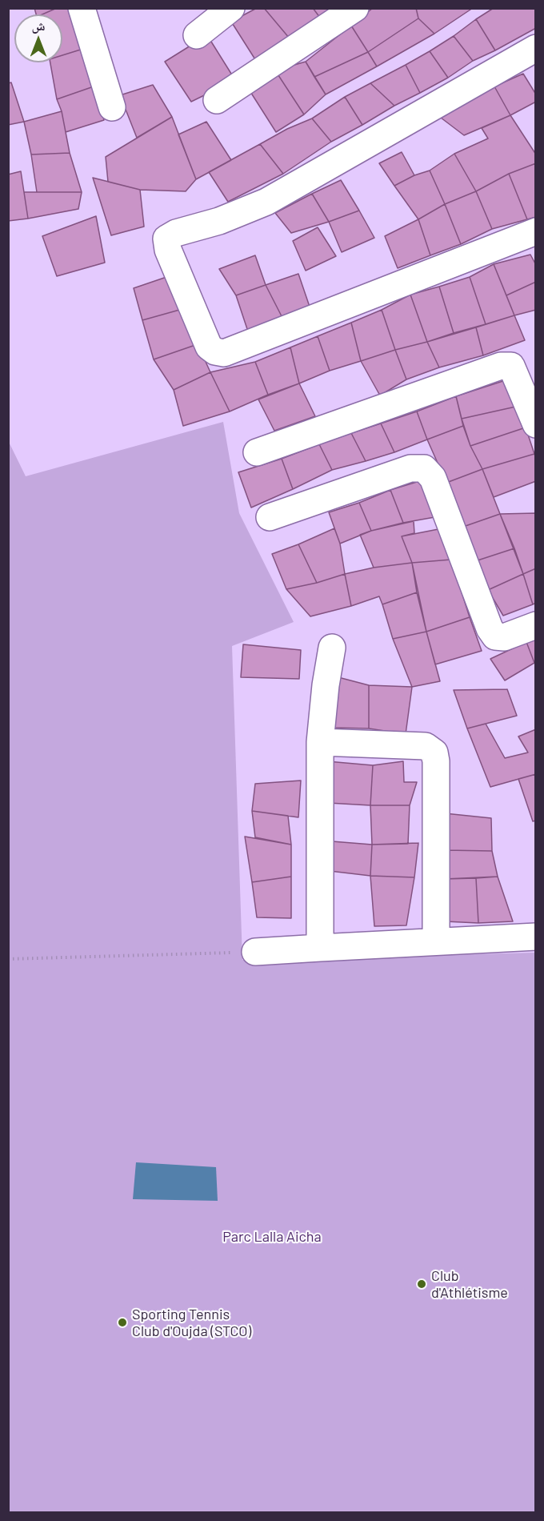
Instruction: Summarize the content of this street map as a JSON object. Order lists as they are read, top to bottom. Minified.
{"parks":["Parc Lalla Aicha"],"places":["Club d'Athlétisme","Sporting Tennis Club d'Oujda (STCO)"],"north":"top"}
